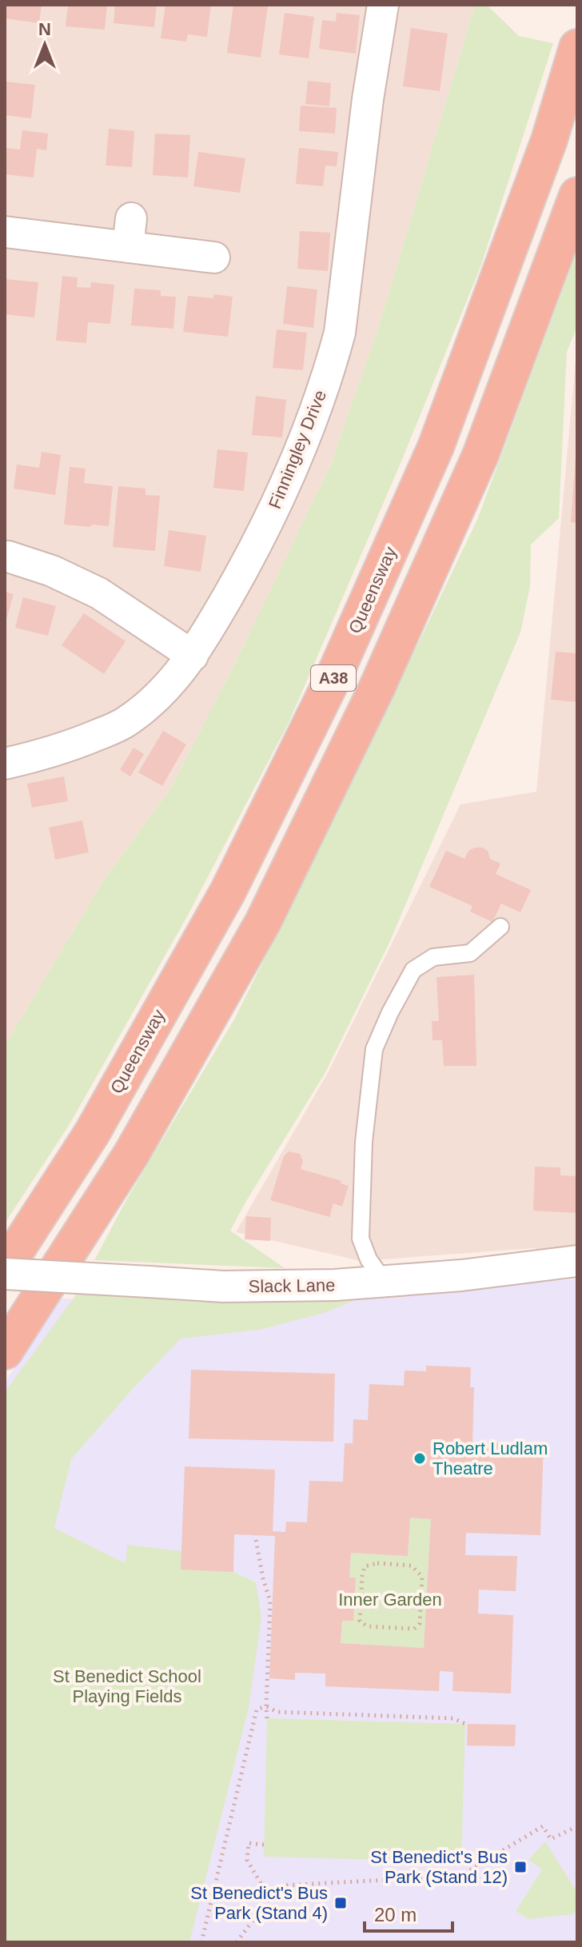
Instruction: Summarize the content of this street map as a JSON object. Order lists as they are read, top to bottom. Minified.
{"streets":{"highway":["Queensway","A38"],"street":["Finningley Drive","Slack Lane"]},"parks":["Inner Garden","St Benedict School Playing Fields"],"places":{"other":["Robert Ludlam Theatre"],"transit":["St Benedict's Bus Park (Stand 12)","St Benedict's Bus Park (Stand 4)"]},"scale_bar":"20 m","north":"top"}
